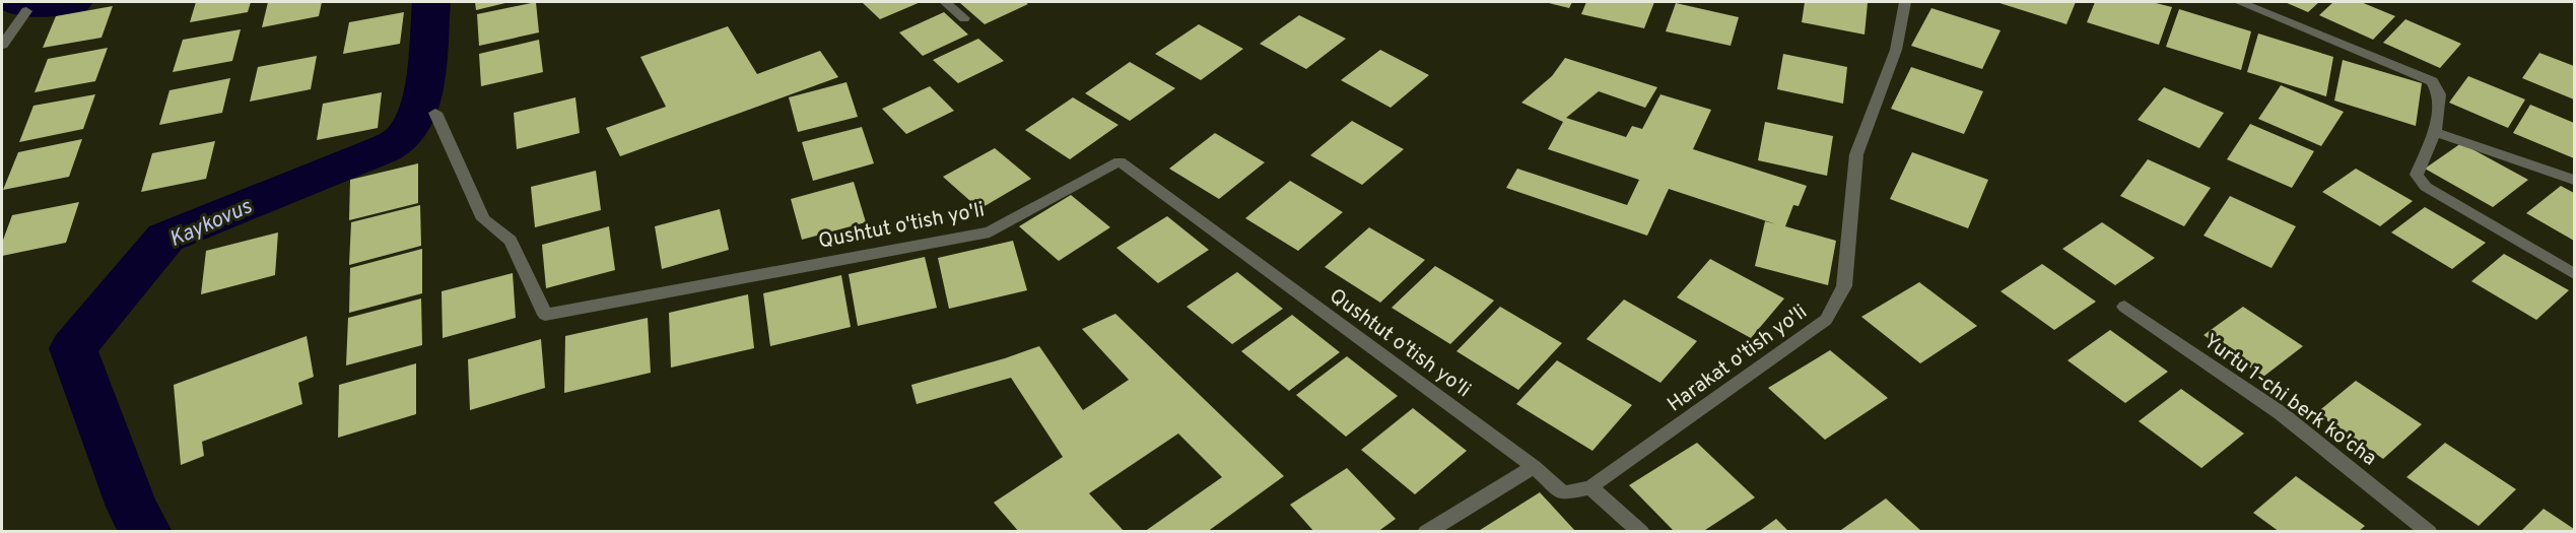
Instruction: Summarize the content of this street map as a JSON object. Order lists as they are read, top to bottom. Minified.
{"streets":{"street":["Qushtut o'tish yo'li","Harakat o'tish yo'li","Yurtu 1-chi berk ko'cha"]},"crossings":[["Qushtut o'tish yo'li","Harakat o'tish yo'li"]],"water":["Kaykovus"]}
